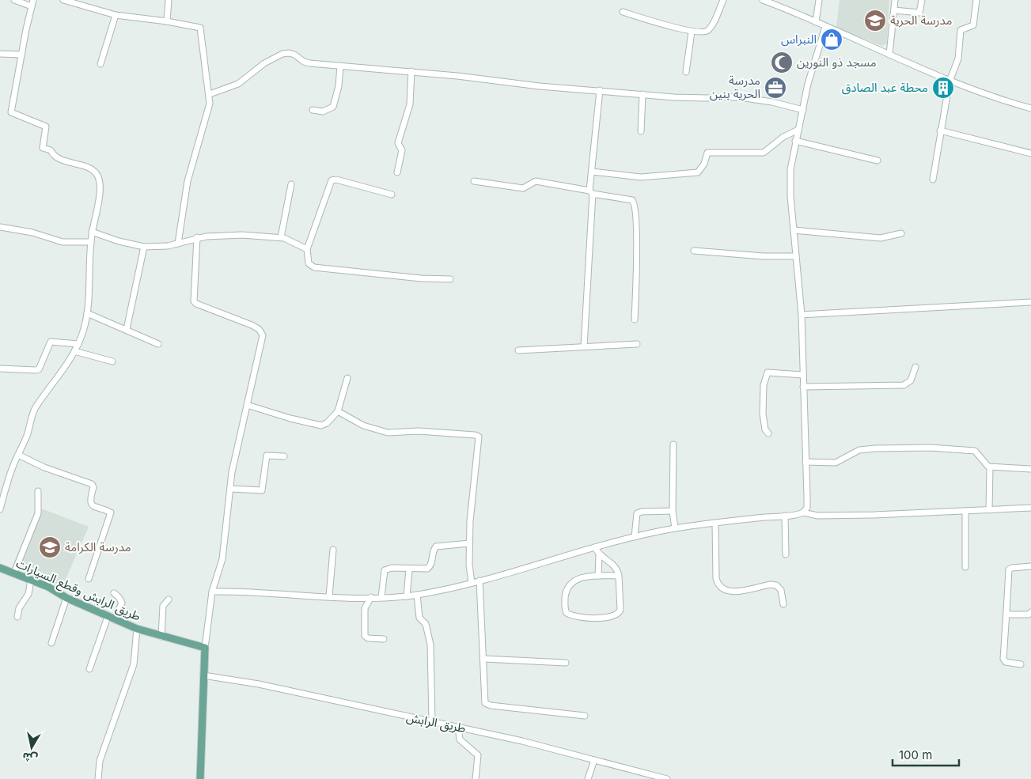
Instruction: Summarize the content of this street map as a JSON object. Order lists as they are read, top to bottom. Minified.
{"streets":{"main road":["طريق الرابش وقطع السيارات"],"street":["طريق الرابش"]},"places":{"school or university":["مدرسة الحرية","مدرسة الكرامة"],"shop":["النبراس"],"mosque":["مسجد ذو النورين"],"office":["مدرسة الحرية بنين"],"building":["محطة عبد الصادق"]},"scale_bar":"100 m","north":"bottom"}
